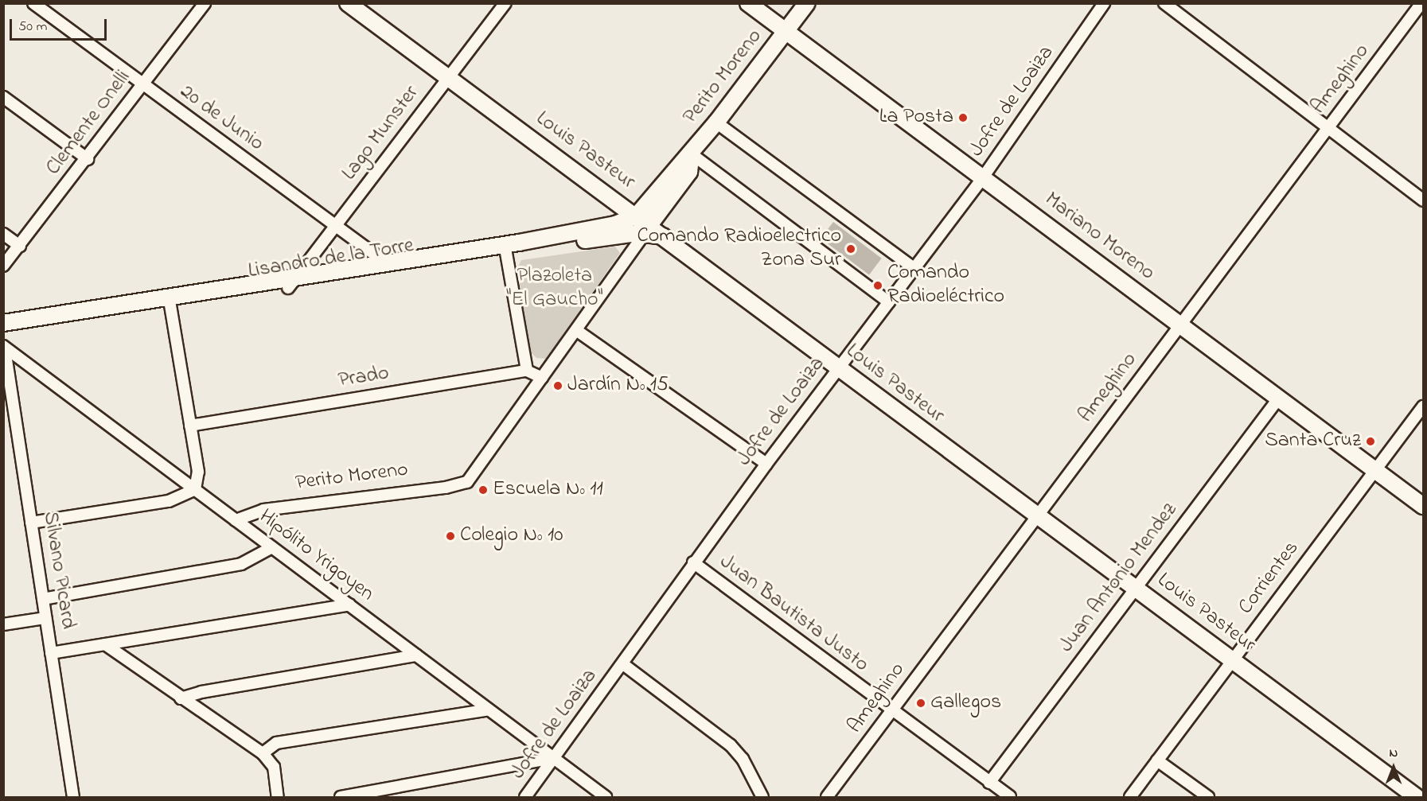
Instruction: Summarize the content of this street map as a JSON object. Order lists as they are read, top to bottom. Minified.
{"streets":{"main road":["Perito Moreno","Louis Pasteur","Mariano Moreno","Lisandro de la Torre"],"street":["Ameghino","Jofre de Loaiza","20 de Junio","Clemente Onelli","Lago Munster","Prado","Hipólito Yrigoyen","Silvano Picard","Juan Antonio Mendez","Corrientes","Juan Bautista Justo"]},"crossings":[["Perito Moreno","Louis Pasteur"],["Perito Moreno","Mariano Moreno"],["Perito Moreno","Lisandro de la Torre"],["Perito Moreno","Hipólito Yrigoyen"],["Ameghino","Louis Pasteur"],["Ameghino","Mariano Moreno"],["Ameghino","Juan Bautista Justo"],["Jofre de Loaiza","Louis Pasteur"],["Jofre de Loaiza","Mariano Moreno"],["Jofre de Loaiza","Hipólito Yrigoyen"],["Jofre de Loaiza","Juan Bautista Justo"],["20 de Junio","Clemente Onelli"],["20 de Junio","Lago Munster"],["20 de Junio","Lisandro de la Torre"],["Lago Munster","Louis Pasteur"],["Lago Munster","Lisandro de la Torre"],["Louis Pasteur","Lisandro de la Torre"],["Louis Pasteur","Juan Antonio Mendez"],["Louis Pasteur","Corrientes"],["Mariano Moreno","Juan Antonio Mendez"],["Mariano Moreno","Corrientes"],["Hipólito Yrigoyen","Silvano Picard"],["Juan Antonio Mendez","Juan Bautista Justo"]],"parks":["Plazoleta \"El Gaucho\""],"places":["La Posta","Comando Radioelectrico Zona Sur","Comando Radioeléctrico","Jardín Nº 15","Santa Cruz","Escuela Nº 11","Colegio Nº 10","Gallegos"],"scale_bar":"50 m","north":"top"}
